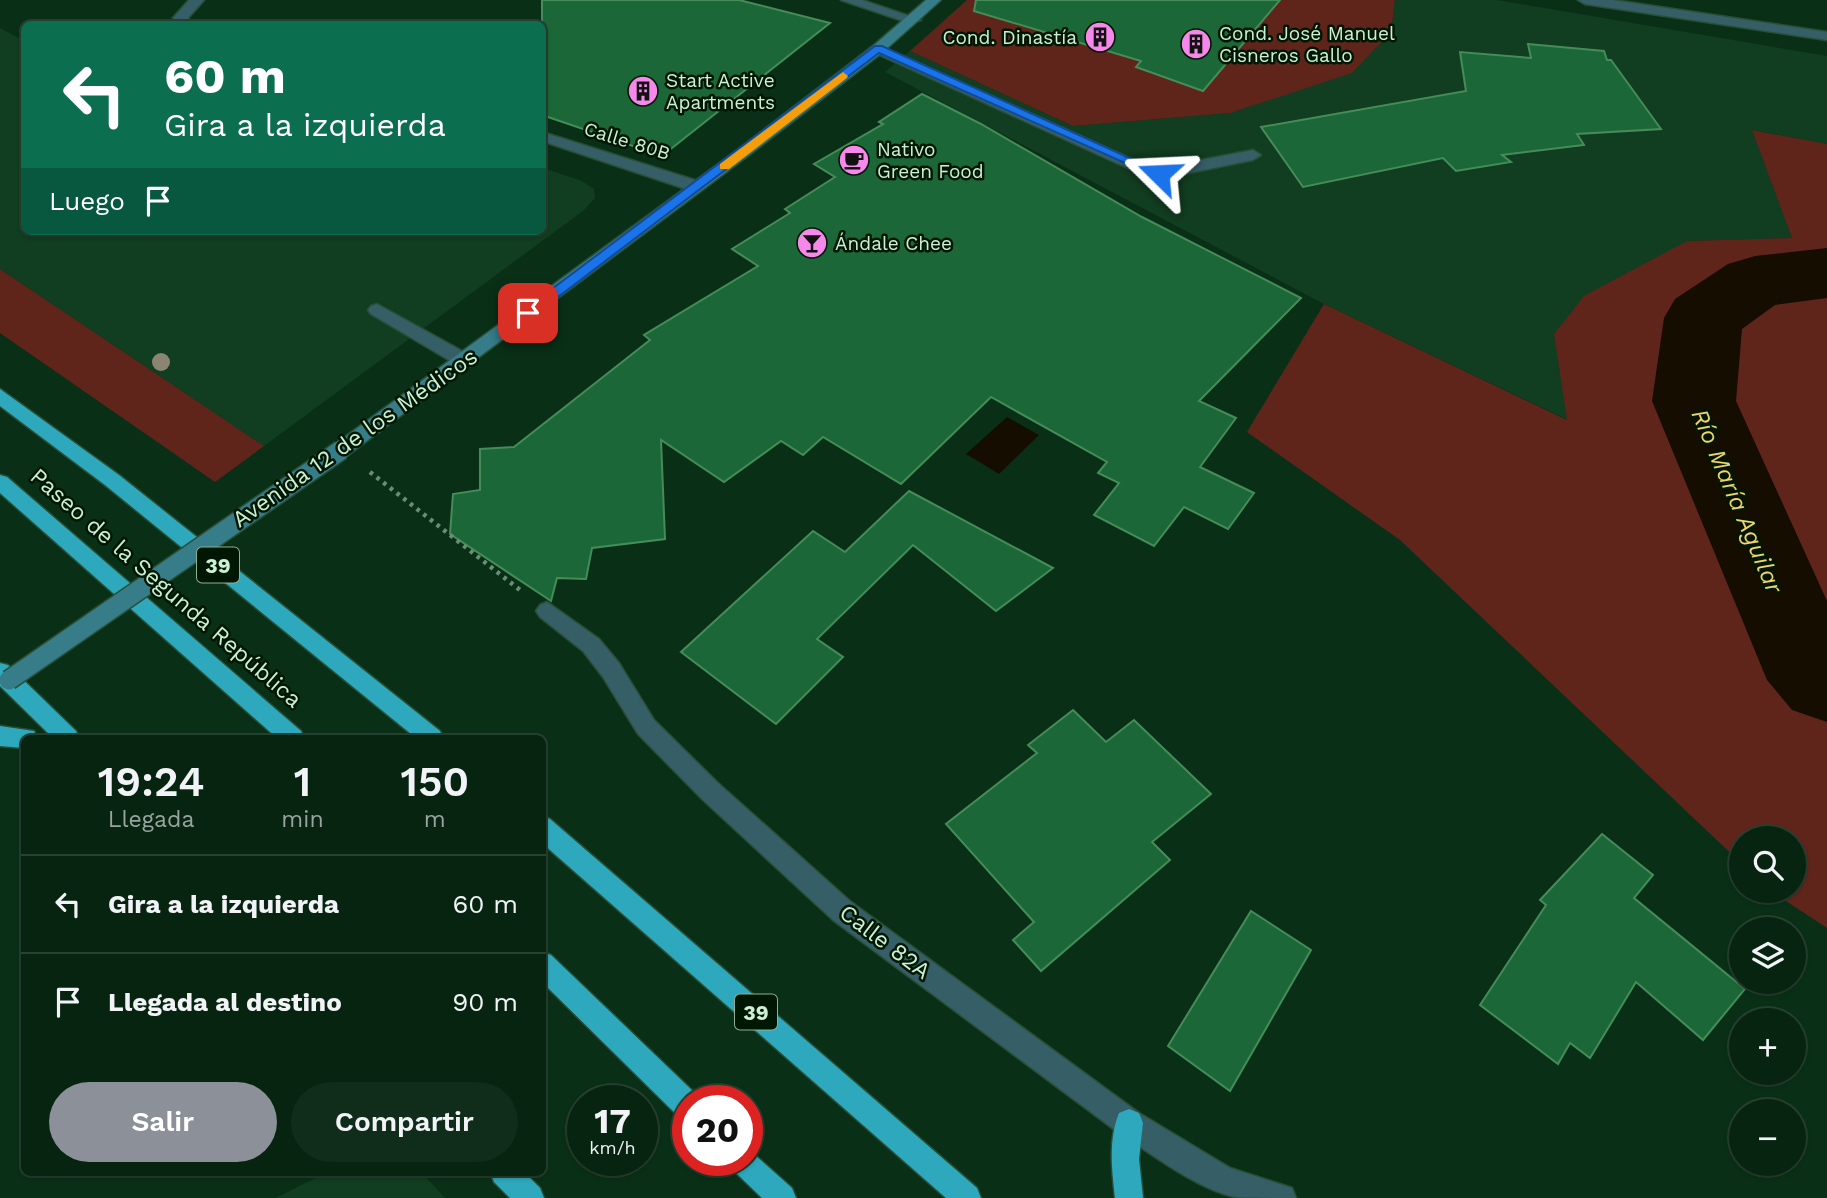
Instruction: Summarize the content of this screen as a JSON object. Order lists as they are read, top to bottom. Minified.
{"streets":{"highway":["39","Paseo de la Segunda República"],"main road":["Avenida 12 de los Médicos"],"street":["Calle 80B","Calle 82A"]},"crossings":[["Calle 80B","Avenida 12 de los Médicos"]],"water":["Río María Aguilar"],"places":{"building":["Cond. Dinastía","Cond. José Manuel Cisneros Gallo","Start Active Apartments"],"cafe":["Nativo Green Food"],"bar":["Ándale Chee"]},"page":{"turn":["60 m","Gira a la izquierda"],"then":"Luego","eta":["19:24","Llegada","1","min","150","m"],"map_buttons":["+","−"],"list":[{"name":"Gira a la izquierda","value":"60 m"},{"name":"Llegada al destino","value":"90 m"}],"buttons":["Salir","Compartir"],"speed":"17 km/h","limit":"20"}}
